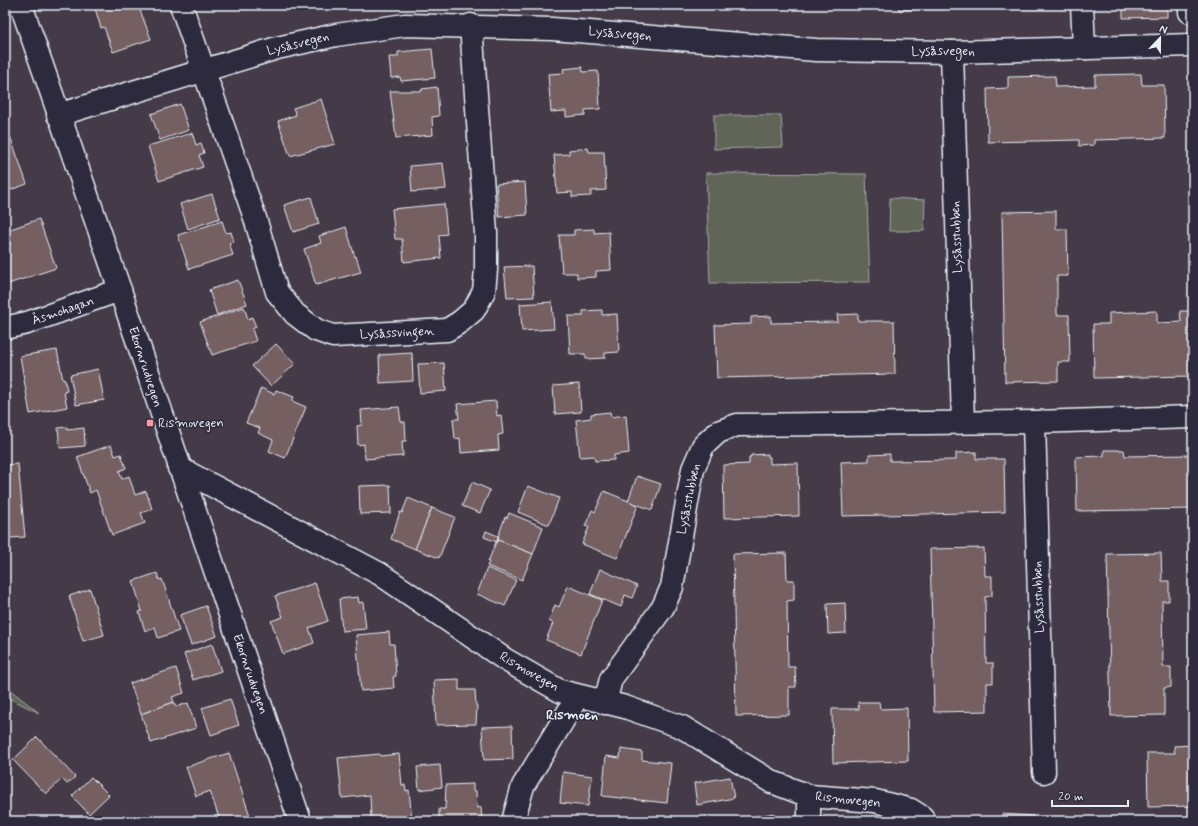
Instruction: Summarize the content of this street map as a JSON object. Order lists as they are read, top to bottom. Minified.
{"streets":{"street":["Lysåsvegen","Lysåsstubben","Åsmohagan","Lysåssvingen","Ekornrudvegen","Rismovegen"]},"crossings":[["Lysåsvegen","Lysåsstubben"],["Lysåsvegen","Lysåssvingen"],["Lysåsvegen","Ekornrudvegen"],["Lysåsstubben","Rismovegen"],["Åsmohagan","Ekornrudvegen"],["Ekornrudvegen","Rismovegen"]],"districts":["Rismoen"],"places":{"transit":["Rismovegen"]},"scale_bar":"20 m","north":"top"}
